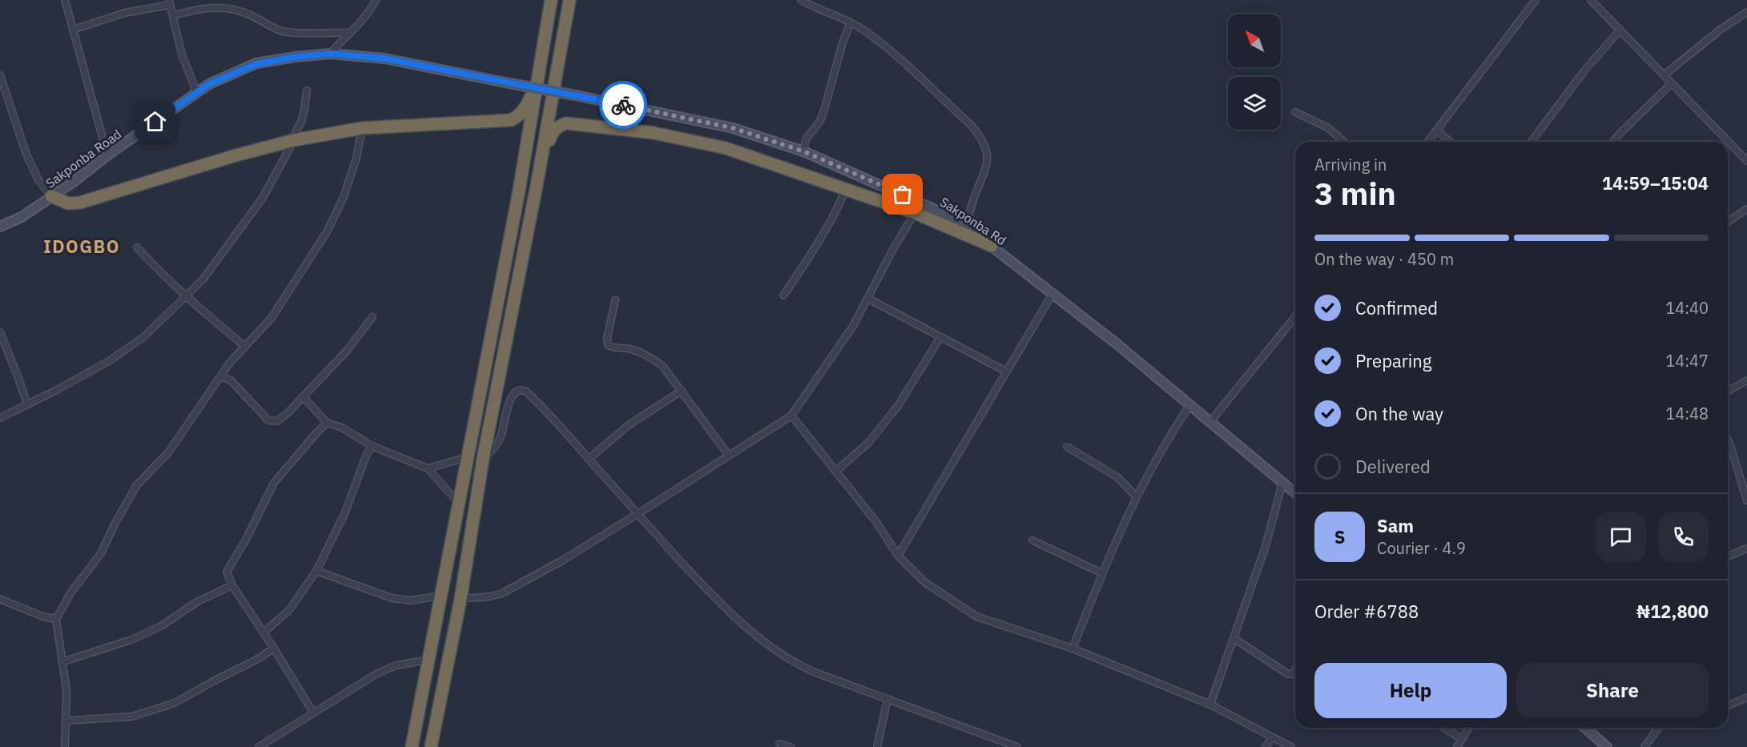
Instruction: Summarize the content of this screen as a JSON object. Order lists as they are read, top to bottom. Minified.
{"streets":{"main road":["Sakponba Road","Sakponba Rd"]},"crossings":[["Sakponba Road","Sakponba Rd"]],"districts":["IDOGBO"],"north":"top left","page":{"heading":["3 min","Arriving in","14:59–15:04"],"panel":["Sam","Courier · 4.9","Order #6788","₦12,800"],"bar":"On the way · 450 m","list":[["Confirmed","14:40"],["Preparing","14:47"],["On the way","14:48"],"Delivered"],"round":"S","buttons":["Help","Share"]}}
